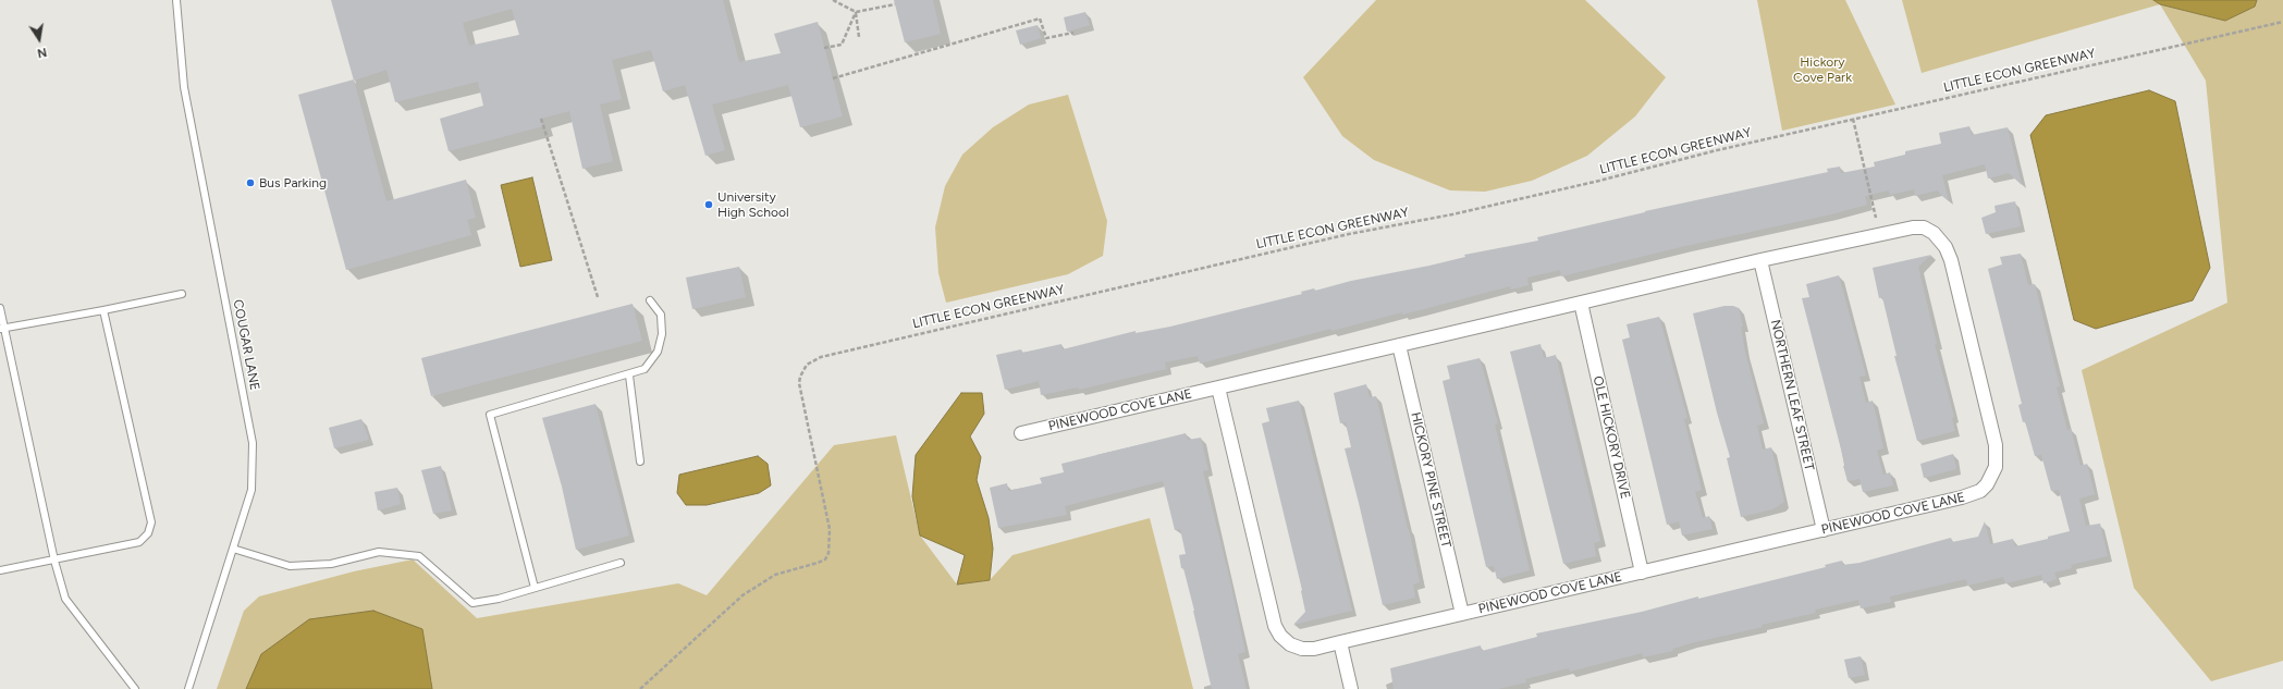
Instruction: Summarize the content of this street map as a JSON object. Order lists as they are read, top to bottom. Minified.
{"streets":{"street":["NORTHERN LEAF STREET","PINEWOOD COVE LANE","OLE HICKORY DRIVE","HICKORY PINE STREET"],"lane":["COUGAR LANE"],"path":["LITTLE ECON GREENWAY"]},"crossings":[["NORTHERN LEAF STREET","PINEWOOD COVE LANE"],["PINEWOOD COVE LANE","OLE HICKORY DRIVE"],["PINEWOOD COVE LANE","HICKORY PINE STREET"]],"parks":["Hickory Cove Park"],"places":["Bus Parking","University High School"],"north":"bottom"}
